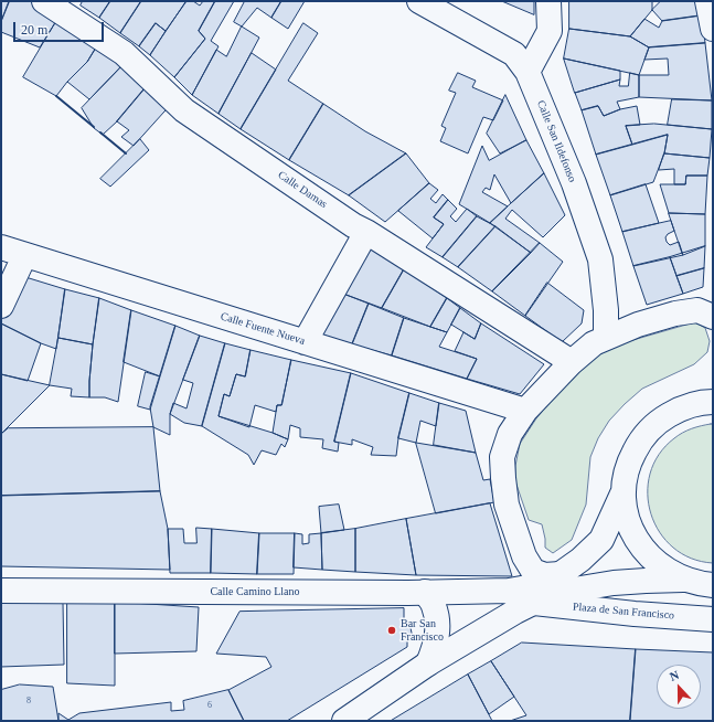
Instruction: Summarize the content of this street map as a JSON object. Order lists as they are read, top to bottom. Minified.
{"streets":{"street":["Calle San Ildefonso","Calle Damas","Calle Fuente Nueva","Calle Camino Llano","Plaza de San Francisco"]},"crossings":[["Calle Camino Llano","Plaza de San Francisco"]],"places":["Bar San Francisco"],"house_numbers":["8","6"],"scale_bar":"20 m","north":"top"}
